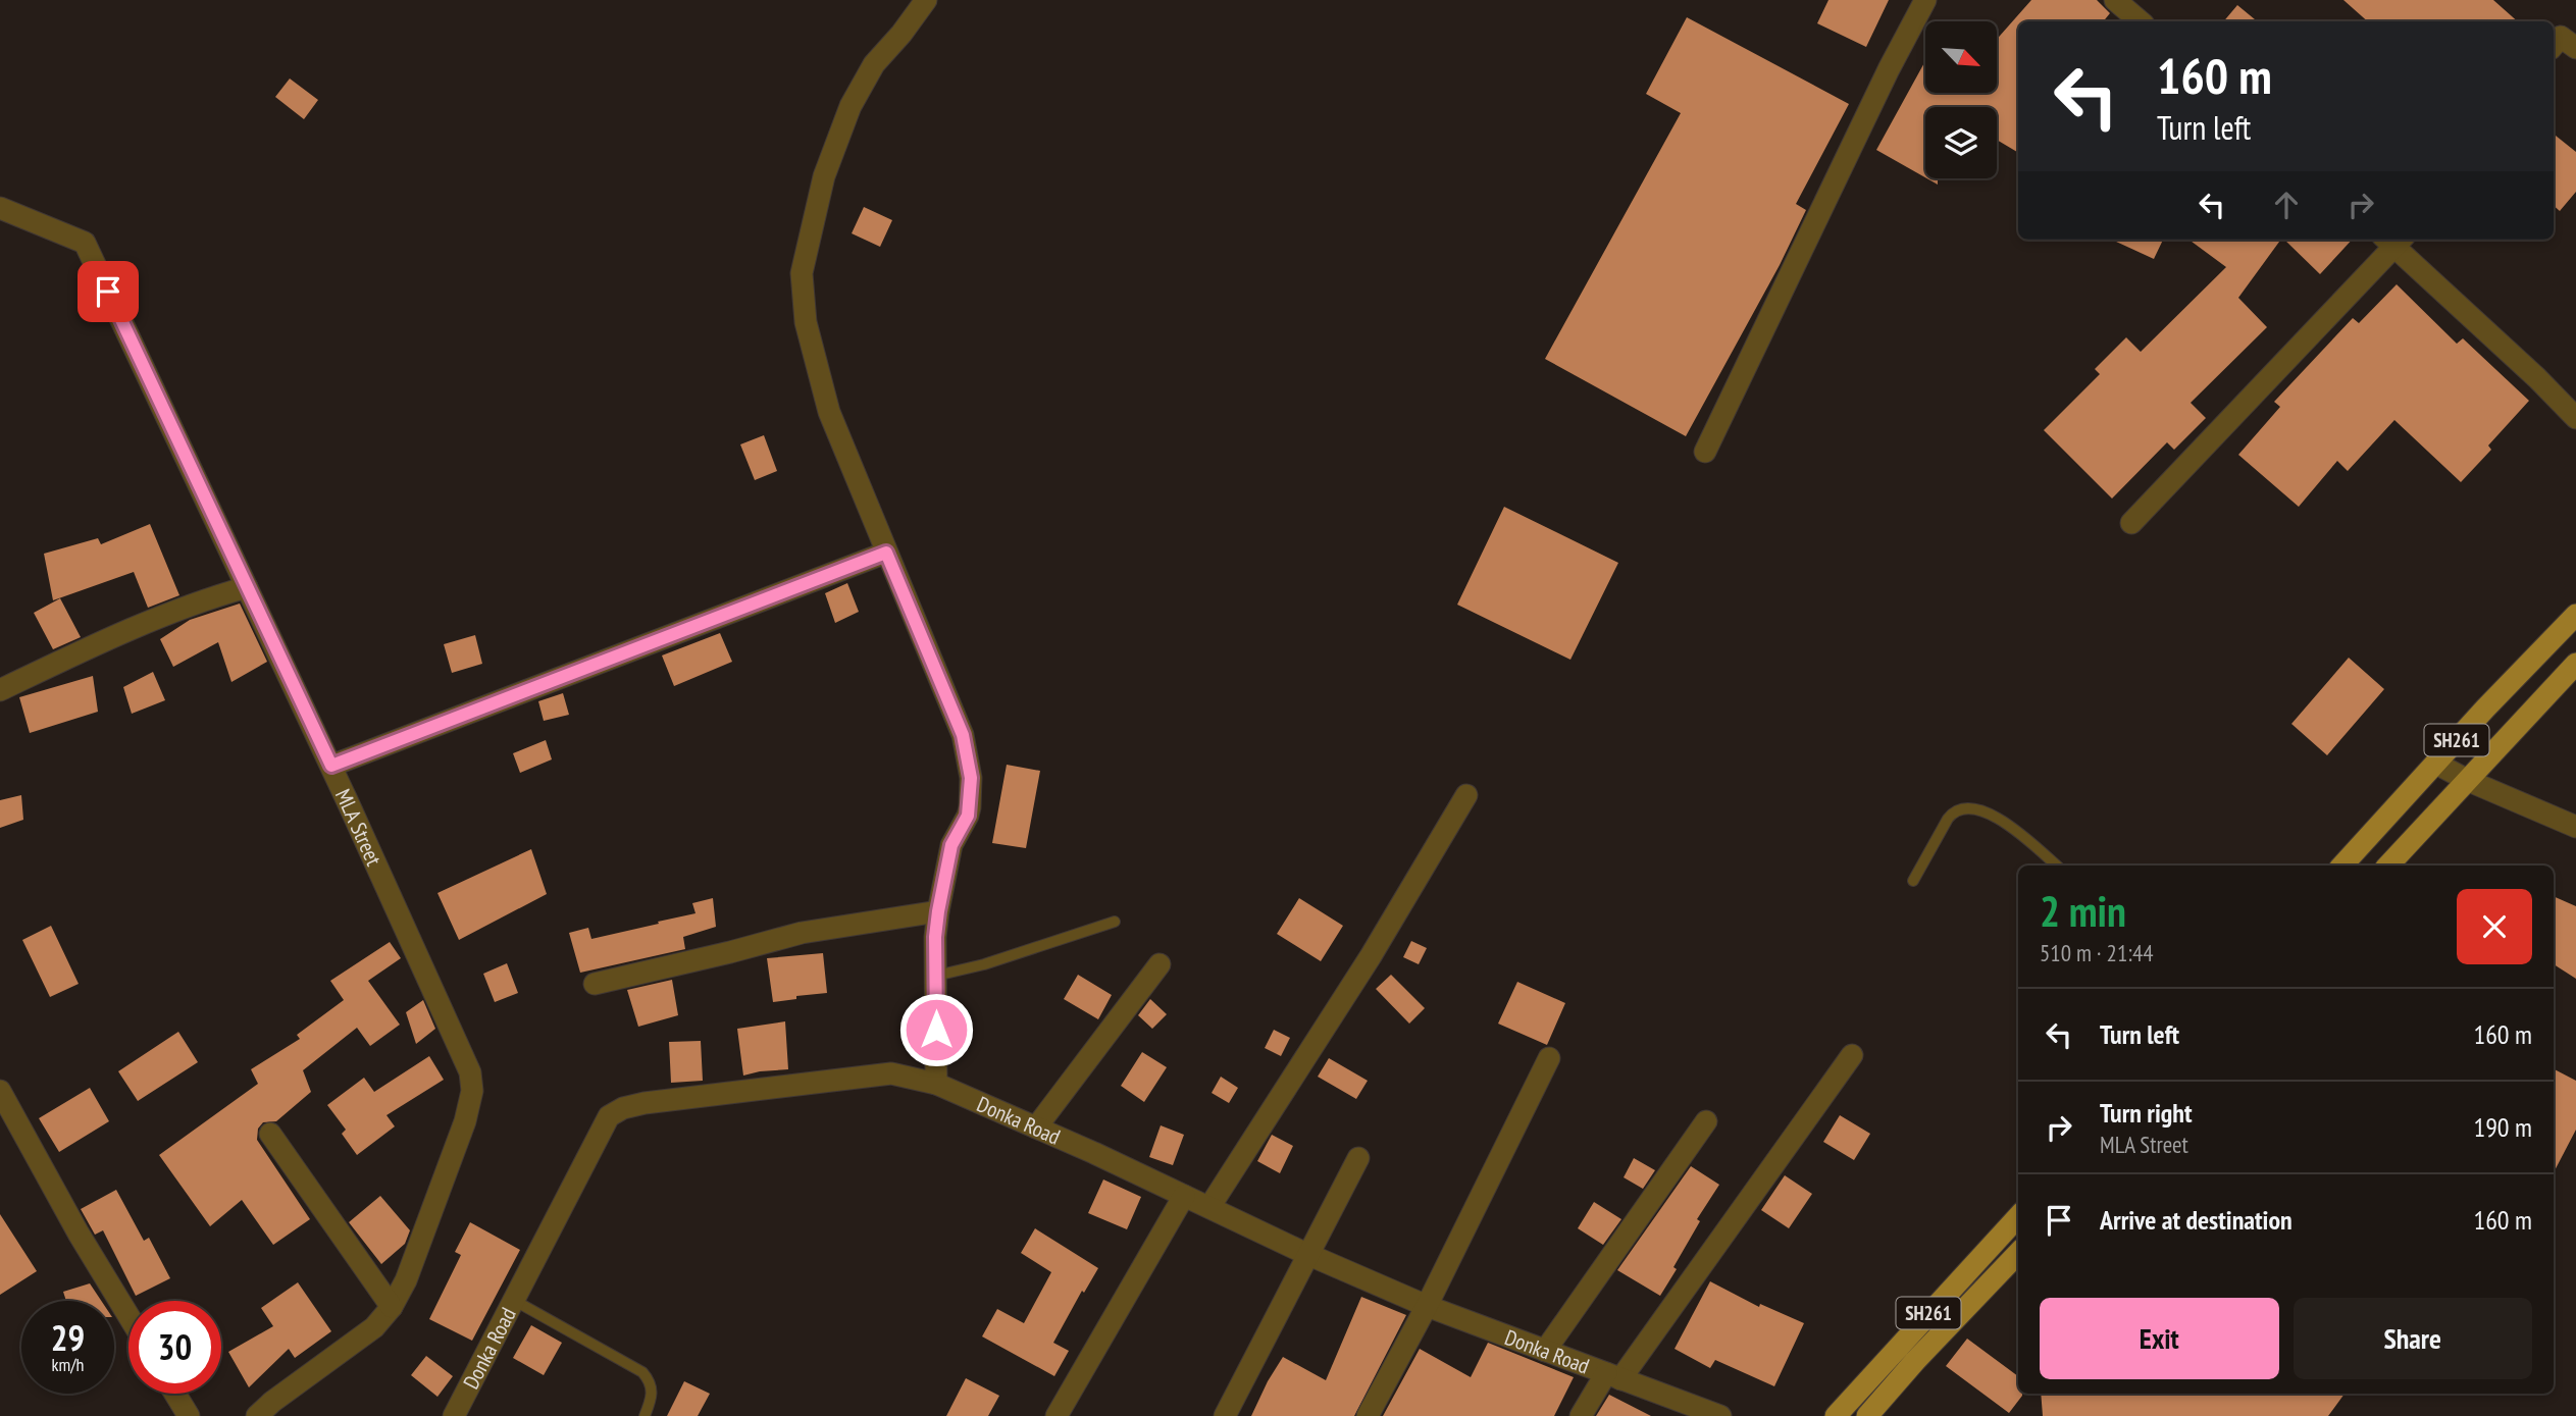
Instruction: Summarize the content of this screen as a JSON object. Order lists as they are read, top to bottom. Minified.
{"streets":{"main road":["SH261"],"street":["MLA Street","Donka Road"]},"north":"bottom right","page":{"turn":["160 m","Turn left"],"heading":["2 min","510 m · 21:44"],"list":[{"name":"Turn left","value":"160 m"},{"name":"Turn right","note":"MLA Street","value":"190 m"},{"name":"Arrive at destination","value":"160 m"}],"buttons":["Exit","Share"],"speed":"29 km/h","limit":"30"}}
